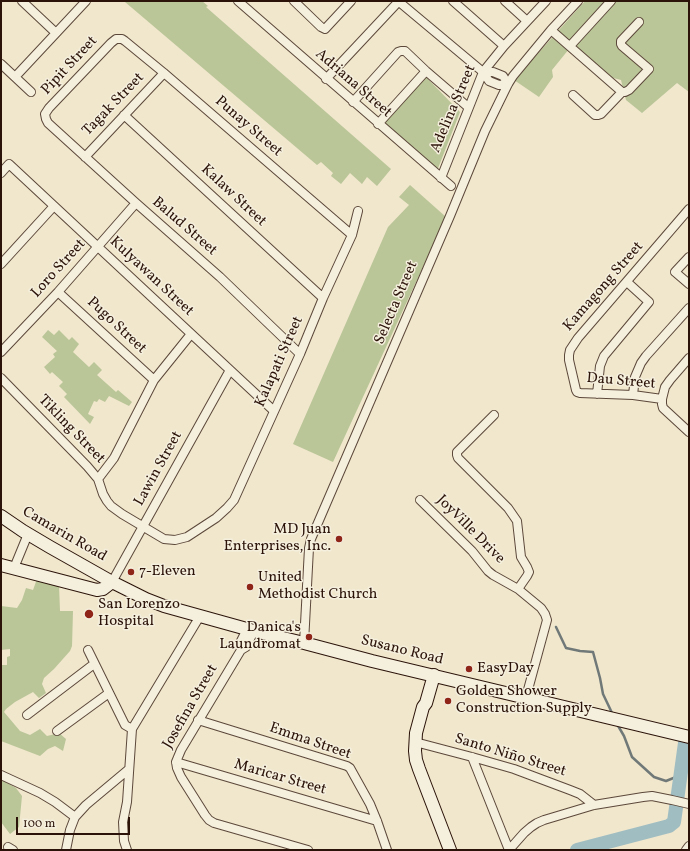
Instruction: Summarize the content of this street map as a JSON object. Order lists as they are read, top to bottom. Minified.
{"streets":{"main road":["Camarin Road","Susano Road"],"street":["Pipit Street","Adriana Street","Tagak Street","Adelina Street","Punay Street","Kalaw Street","Balud Street","Loro Street","Kulyawan Street","Kamagong Street","Selecta Street","Pugo Street","Kalapati Street","Dau Street","Tikling Street","Lawin Street","JoyVille Drive","Josefina Street","Emma Street","Santo Niño Street","Maricar Street"]},"crossings":[["Pipit Street","Punay Street"],["Pipit Street","Balud Street"],["Adriana Street","Adelina Street"],["Tagak Street","Punay Street"],["Tagak Street","Kalaw Street"],["Tagak Street","Balud Street"],["Punay Street","Kalapati Street"],["Kalaw Street","Kalapati Street"],["Balud Street","Loro Street"],["Balud Street","Kalapati Street"],["Loro Street","Kulyawan Street"],["Loro Street","Pugo Street"],["Kulyawan Street","Kalapati Street"],["Kulyawan Street","Lawin Street"],["Kamagong Street","Dau Street"],["Selecta Street","Susano Road"],["Kalapati Street","Tikling Street"],["Tikling Street","Lawin Street"],["Lawin Street","Camarin Road"],["Lawin Street","Susano Road"],["JoyVille Drive","Susano Road"],["Camarin Road","Susano Road"],["Susano Road","Josefina Street"],["Josefina Street","Emma Street"],["Josefina Street","Maricar Street"],["Emma Street","Maricar Street"]],"places":["MD Juan Enterprises, Inc.","7-Eleven","United Methodist Church","San Lorenzo Hospital","Danica's Laundromat","EasyDay","Golden Shower Construction Supply"],"scale_bar":"100 m"}
